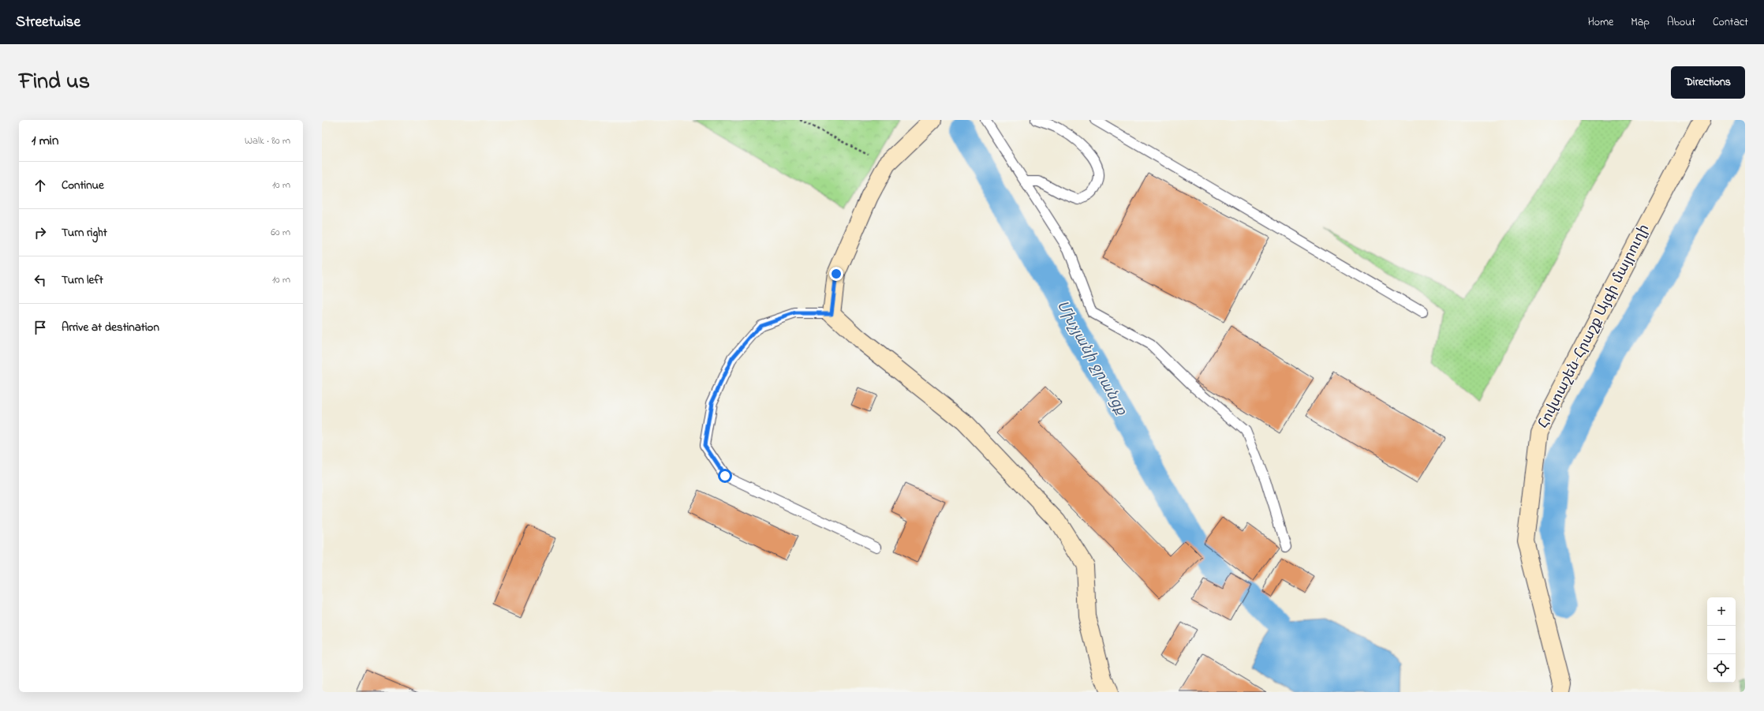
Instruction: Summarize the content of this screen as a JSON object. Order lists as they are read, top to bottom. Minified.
{"streets":{"street":["Հովտաշեն-Հրաշք Այգի մայրուղի"]},"water":["Մխչյանի ջրանցք"],"page":{"header":"Streetwise","nav":["Home","Map","About","Contact"],"title":"Find us","buttons":"Directions","heading":["1 min","Walk · 80 m"],"list":[["Continue","10 m"],["Turn right","60 m"],["Turn left","10 m"],"Arrive at destination"],"map_buttons":["+","−"]}}
